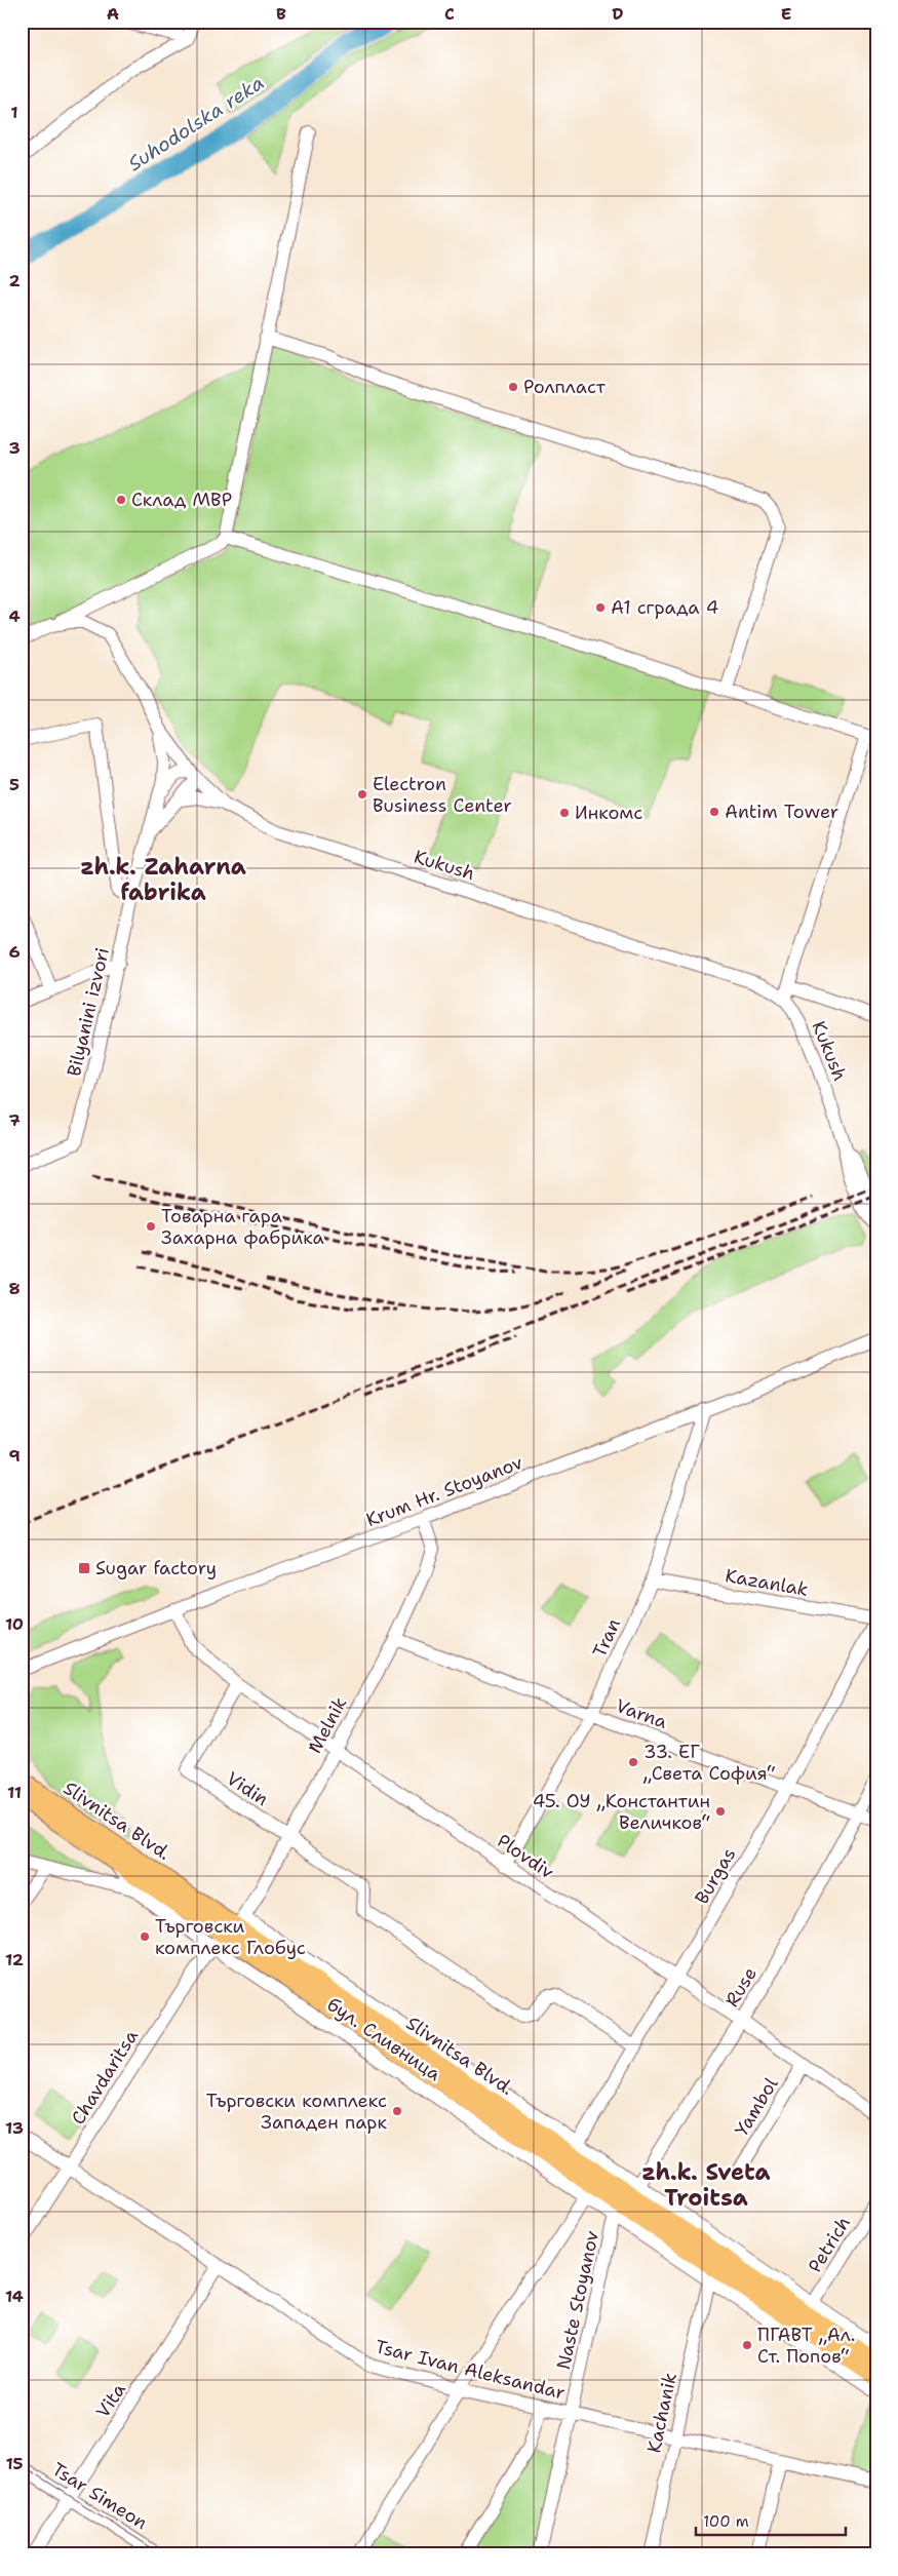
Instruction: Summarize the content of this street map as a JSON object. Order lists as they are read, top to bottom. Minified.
{"streets":{"main road":["Slivnitsa Blvd."],"street":["Kukush","Bilyanini izvori","Krum Hr. Stoyanov","Kazanlak","Tran","Varna","Melnik","Vidin","Plovdiv","Burgas","Ruse","бул. Сливница","Chavdaritsa","Yambol","Petrich","Naste Stoyanov","Tsar Ivan Aleksandar","Vita","Kachanik","Tsar Simeon"]},"crossings":[["Kukush","Bilyanini izvori"],["Krum Hr. Stoyanov","Tran"],["Krum Hr. Stoyanov","Melnik"],["Krum Hr. Stoyanov","Plovdiv"],["Kazanlak","Tran"],["Kazanlak","Burgas"],["Tran","Varna"],["Tran","Plovdiv"],["Varna","Melnik"],["Varna","Burgas"],["Varna","Ruse"],["Melnik","Vidin"],["Melnik","Slivnitsa Blvd."],["Melnik","Plovdiv"],["Melnik","бул. Сливница"],["Melnik","Chavdaritsa"],["Vidin","Plovdiv"],["Vidin","Burgas"],["Slivnitsa Blvd.","Burgas"],["Slivnitsa Blvd.","Ruse"],["Slivnitsa Blvd.","бул. Сливница"],["Slivnitsa Blvd.","Chavdaritsa"],["Slivnitsa Blvd.","Petrich"],["Slivnitsa Blvd.","Naste Stoyanov"],["Slivnitsa Blvd.","Kachanik"],["Plovdiv","Burgas"],["Plovdiv","Ruse"],["Plovdiv","Yambol"],["Ruse","бул. Сливница"],["Ruse","Naste Stoyanov"],["бул. Сливница","Chavdaritsa"],["бул. Сливница","Naste Stoyanov"],["Chavdaritsa","Tsar Ivan Aleksandar"],["Naste Stoyanov","Tsar Ivan Aleksandar"],["Tsar Ivan Aleksandar","Vita"],["Tsar Ivan Aleksandar","Kachanik"],["Vita","Tsar Simeon"]],"districts":["zh.k. Zaharna fabrika","zh.k. Sveta Troitsa"],"water":["Suhodolska reka"],"places":{"other":["Ролпласт","Склад МВР","А1 сграда 4","Electron Business Center","Antim Tower","Инкомс","Товарна гара Захарна фабрика","33. ЕГ „Света София“","45. ОУ „Константин Величков“","Търговски комплекс Глобус","Търговски комплекс Западен парк","ПГАВТ „Ал. Ст. Попов“"],"transit":["Sugar factory"]},"scale_bar":"100 m","grid":{"columns":["A","B","C","D","E"],"rows":["1","2","3","4","5","6","7","8","9","10","11","12","13","14","15"]}}
